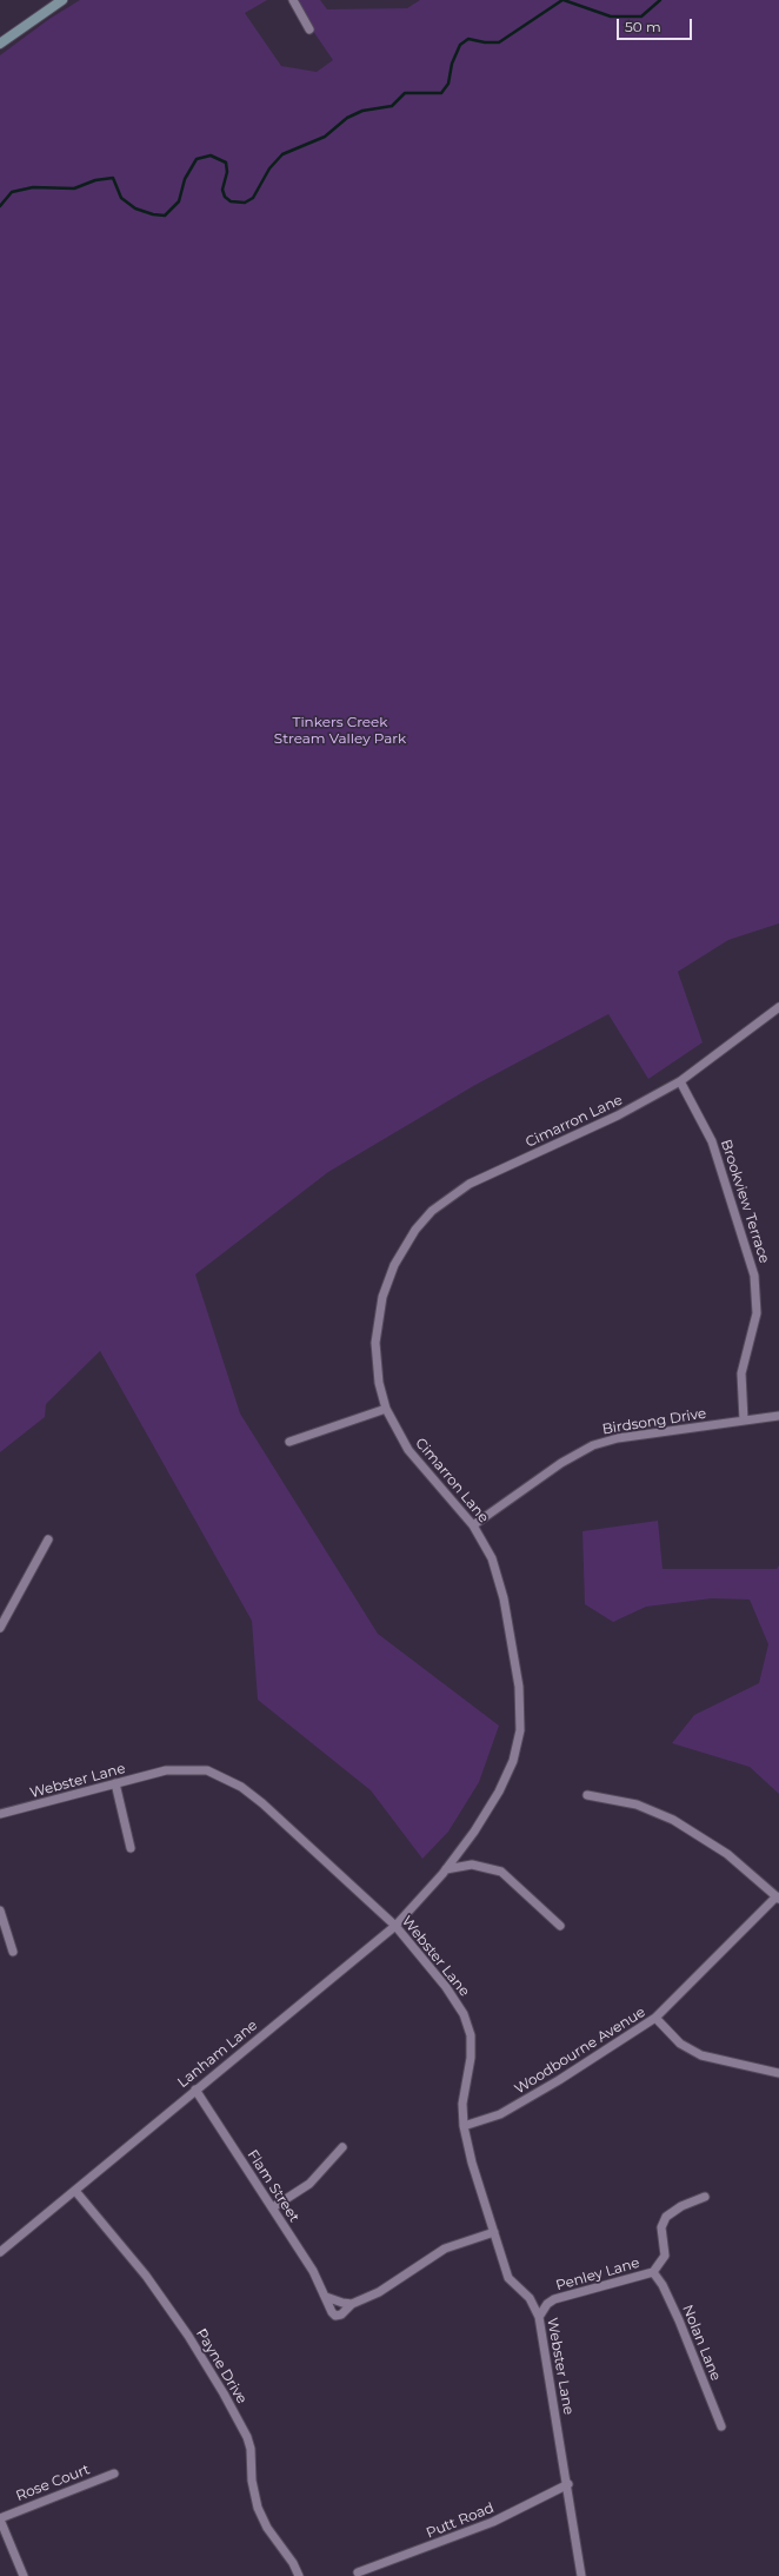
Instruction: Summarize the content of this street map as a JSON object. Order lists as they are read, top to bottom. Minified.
{"streets":{"street":["Cimarron Lane","Brookview Terrace","Birdsong Drive","Webster Lane","Woodbourne Avenue","Lanham Lane","Flam Street","Penley Lane","Nolan Lane","Payne Drive","Rose Court","Putt Road"]},"crossings":[["Cimarron Lane","Brookview Terrace"],["Cimarron Lane","Birdsong Drive"],["Cimarron Lane","Lanham Lane"],["Brookview Terrace","Birdsong Drive"],["Webster Lane","Woodbourne Avenue"],["Webster Lane","Lanham Lane"],["Webster Lane","Flam Street"],["Webster Lane","Penley Lane"],["Webster Lane","Putt Road"],["Lanham Lane","Flam Street"],["Lanham Lane","Payne Drive"],["Penley Lane","Nolan Lane"]],"parks":["Tinkers Creek Stream Valley Park"],"scale_bar":"50 m"}
